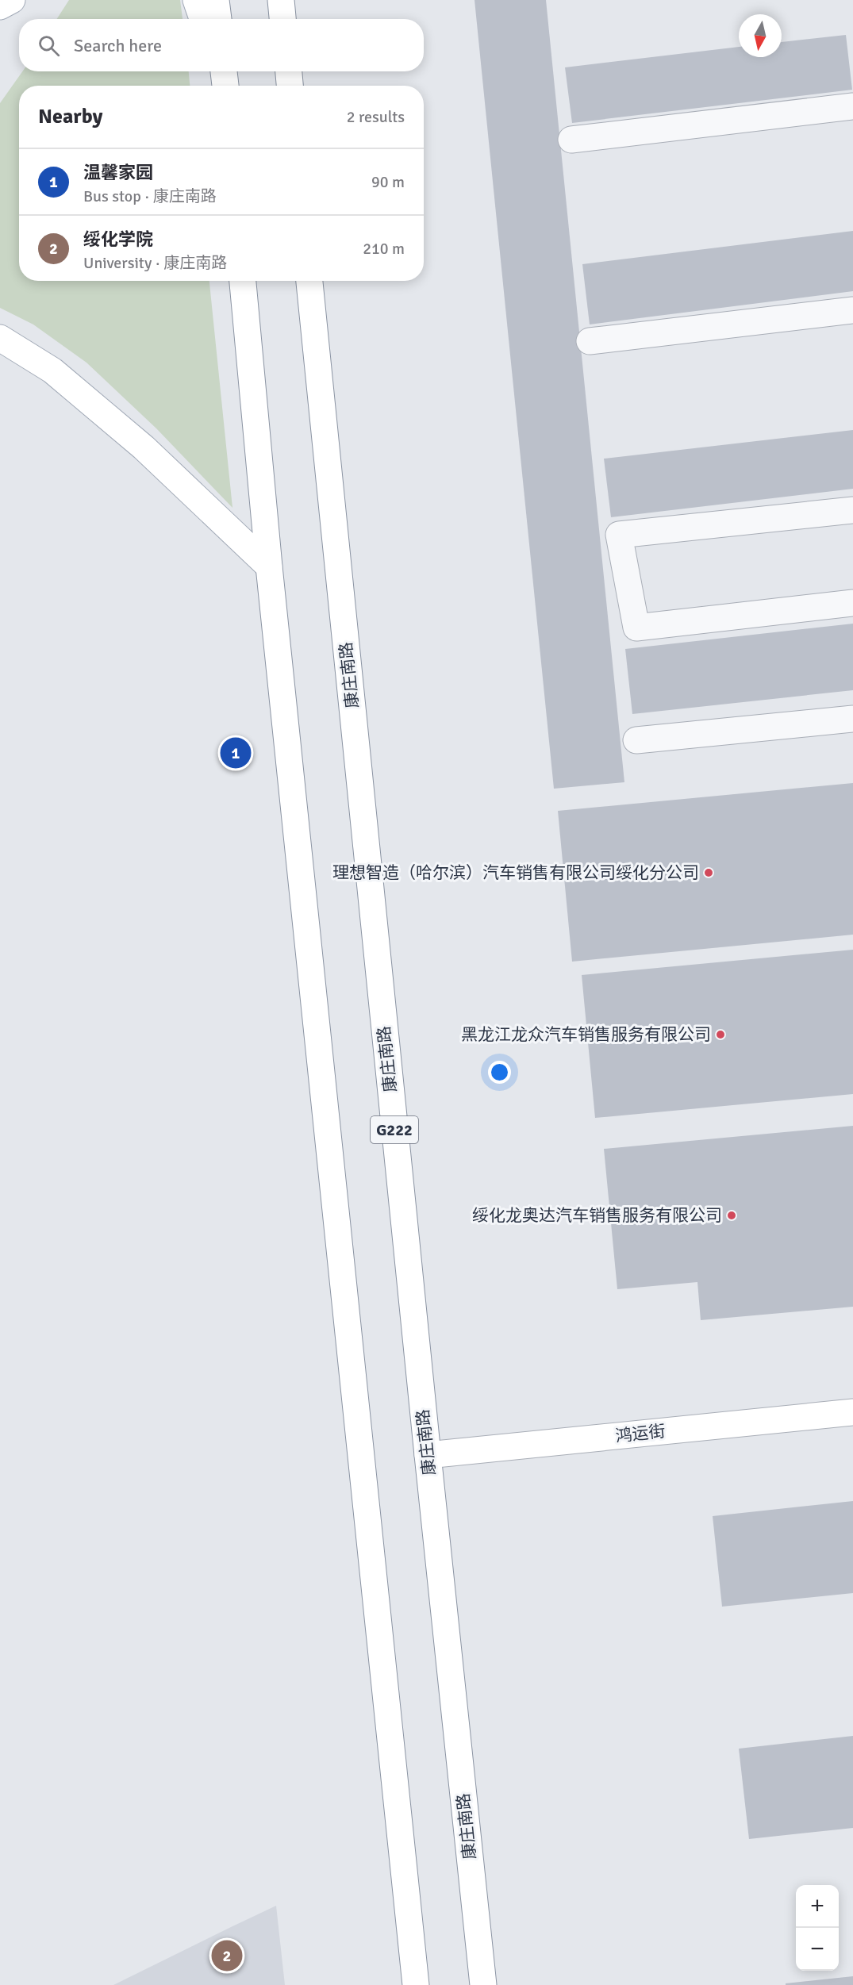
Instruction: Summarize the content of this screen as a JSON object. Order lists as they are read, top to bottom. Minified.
{"streets":{"main road":["康庄南路","G222","鸿运街"]},"crossings":[["康庄南路","鸿运街"]],"places":["理想智造（哈尔滨）汽车销售有限公司绥化分公司","黑龙江龙众汽车销售服务有限公司","绥化龙奥达汽车销售服务有限公司"],"north":"bottom","page":{"search":"Search here","heading":["Nearby","2 results"],"list":[{"mark":"1","name":"温馨家园","note":"Bus stop · 康庄南路","value":"90 m"},{"mark":"2","name":"绥化学院","note":"University · 康庄南路","value":"210 m"}],"pins":["1","2"],"map_buttons":["+","−"]}}
